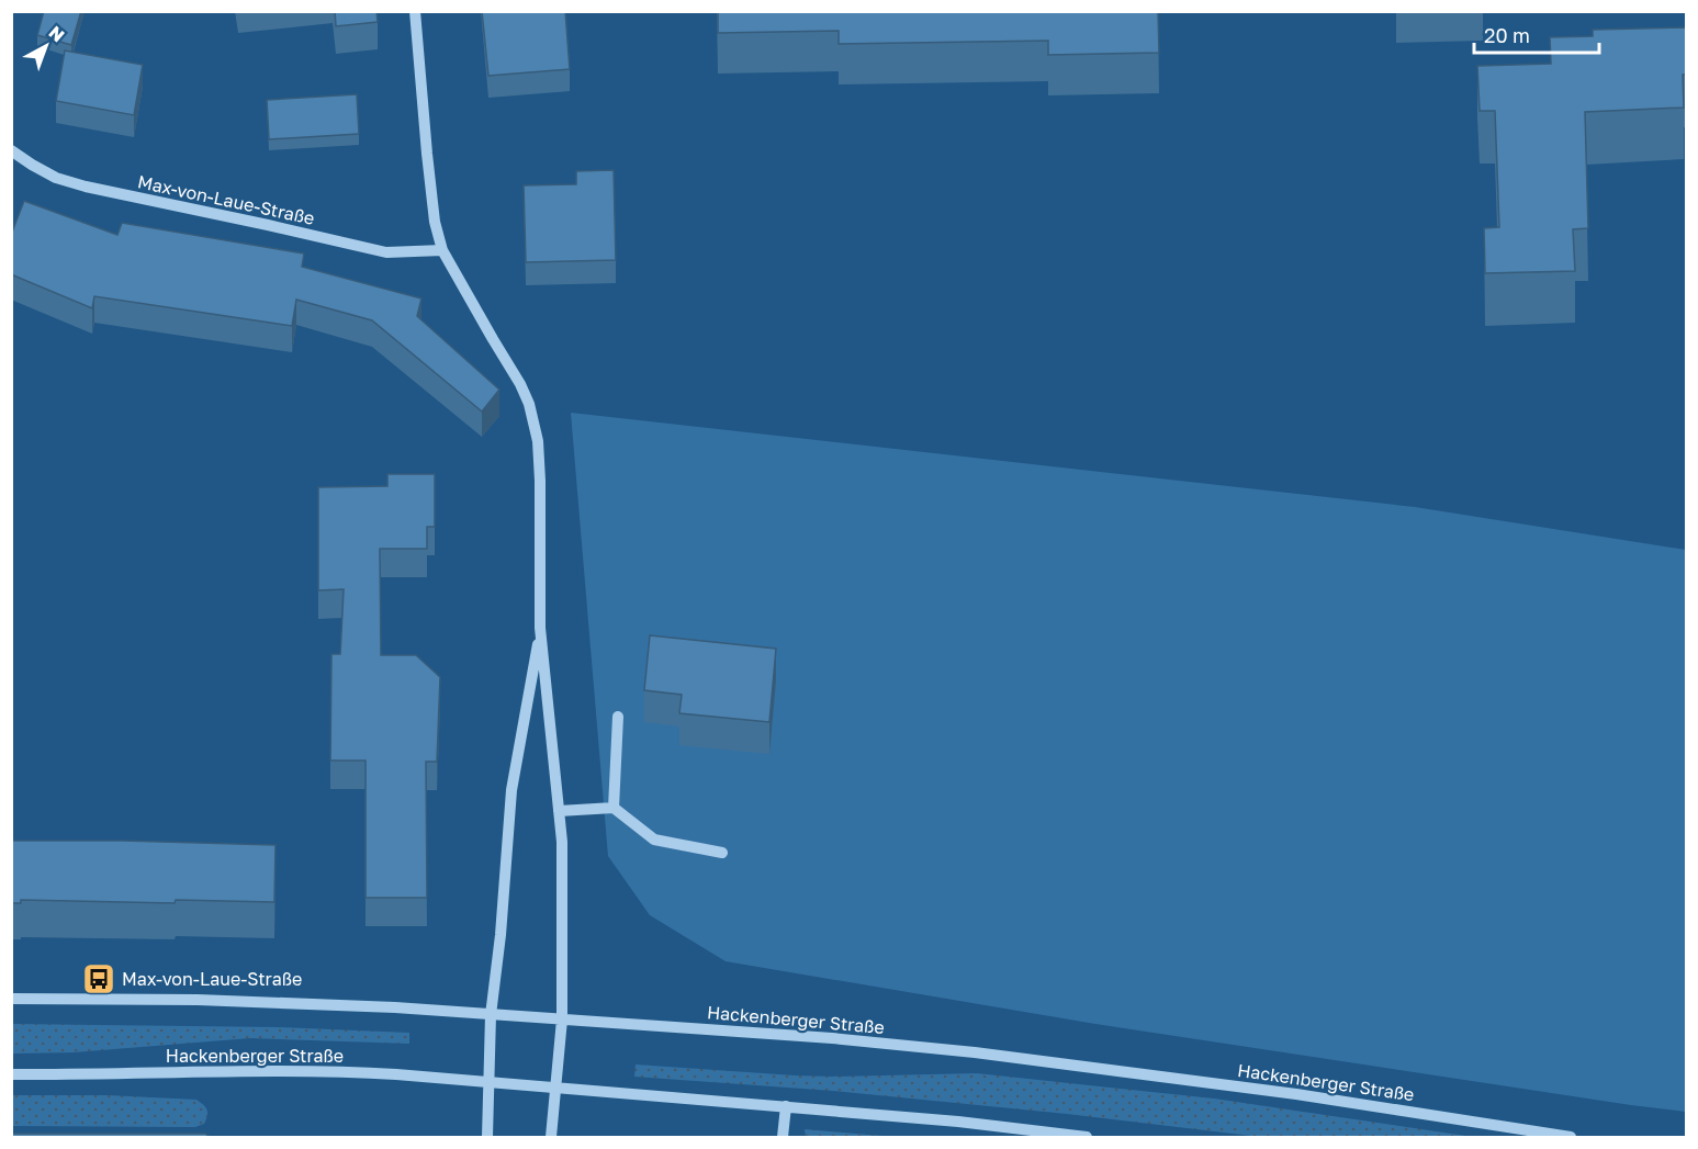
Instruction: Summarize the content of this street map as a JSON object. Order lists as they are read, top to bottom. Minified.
{"streets":{"street":["Max-von-Laue-Straße","Hackenberger Straße"]},"places":{"bus stop":["Max-von-Laue-Straße"]},"scale_bar":"20 m","north":"top right"}
